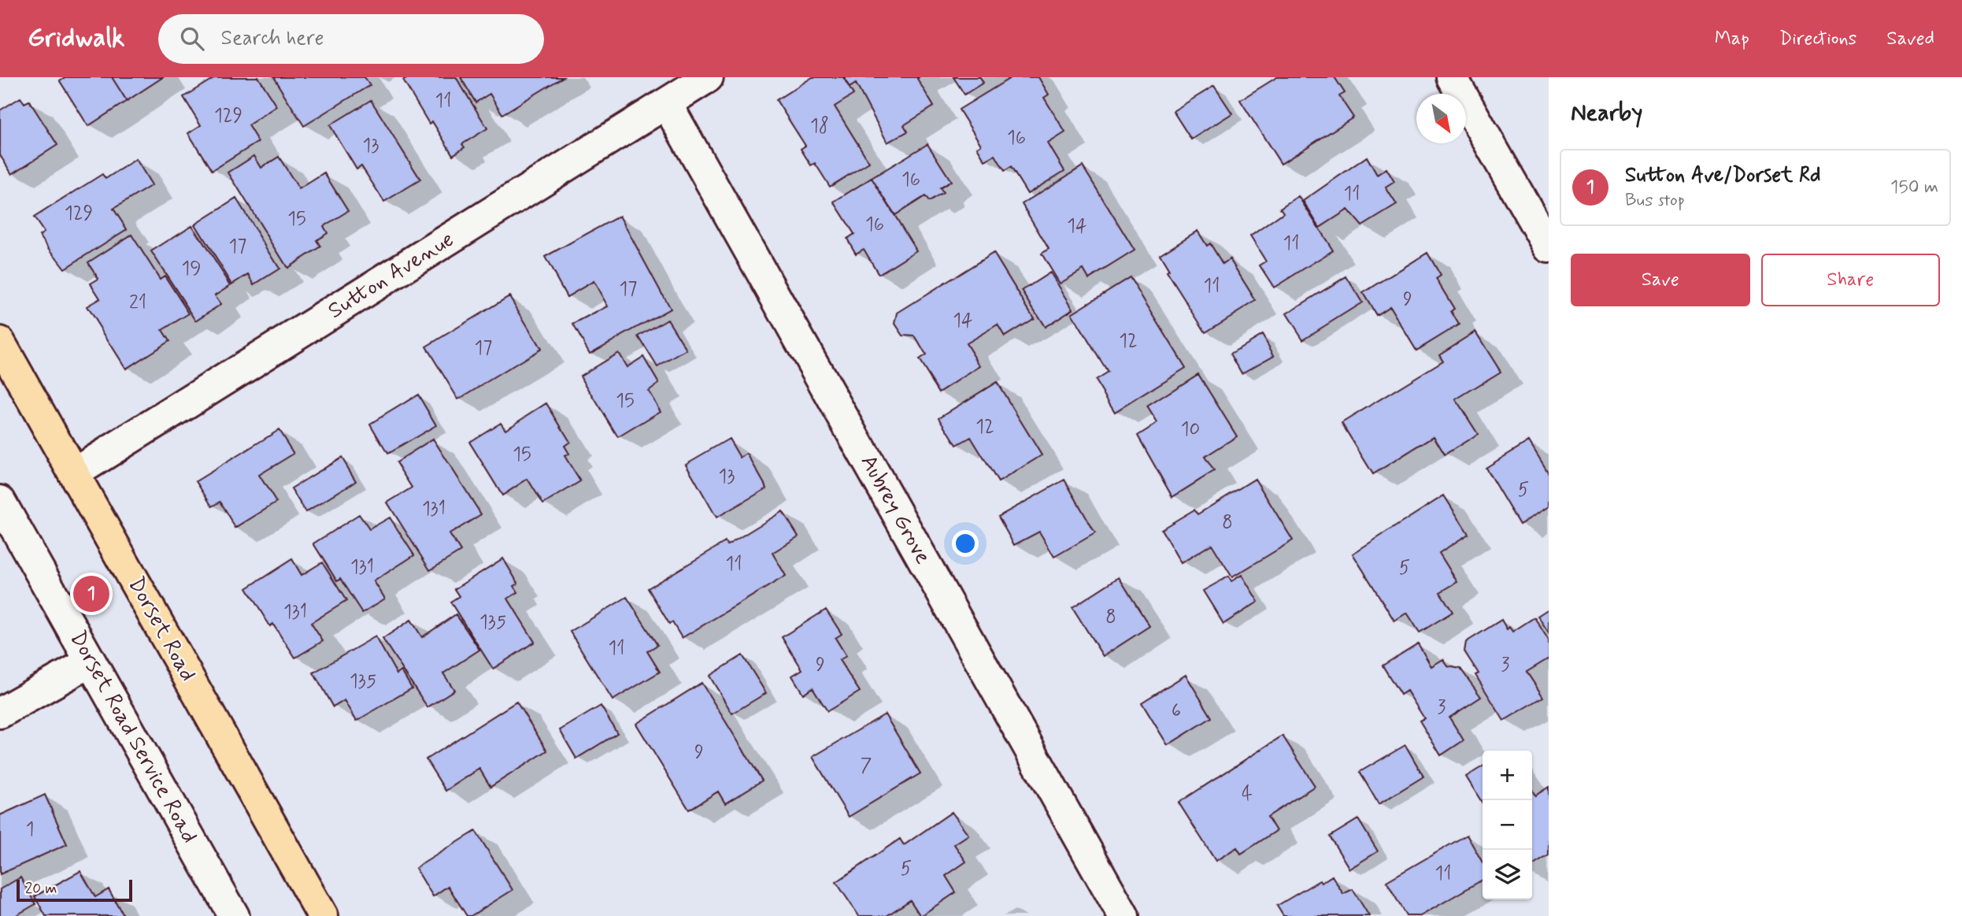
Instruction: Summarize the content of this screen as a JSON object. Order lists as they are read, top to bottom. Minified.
{"streets":{"main road":["Dorset Road"],"street":["Sutton Avenue","Aubrey Grove","Dorset Road Service Road"]},"crossings":[["Sutton Avenue","Aubrey Grove"],["Sutton Avenue","Dorset Road"]],"house_numbers":["11","129","18","16","13","16","11","129","15","16","14","11","17","19","11","17","9","21","14","12","17","15","12","10","15","13","5","131","8","11","131","5","131","8","135","11","9","3","135","3","6","9","7","4","1","5","11"],"scale_bar":"20 m","north":"bottom right","page":{"header":"Gridwalk","search":"Search here","nav":["Map","Directions","Saved"],"heading":"Nearby","list":[{"mark":"1","name":"Sutton Ave/Dorset Rd","note":"Bus stop","value":"150 m"}],"buttons":["Save","Share"],"pins":"1","map_buttons":["+","−"],"scale":"20 m"}}
